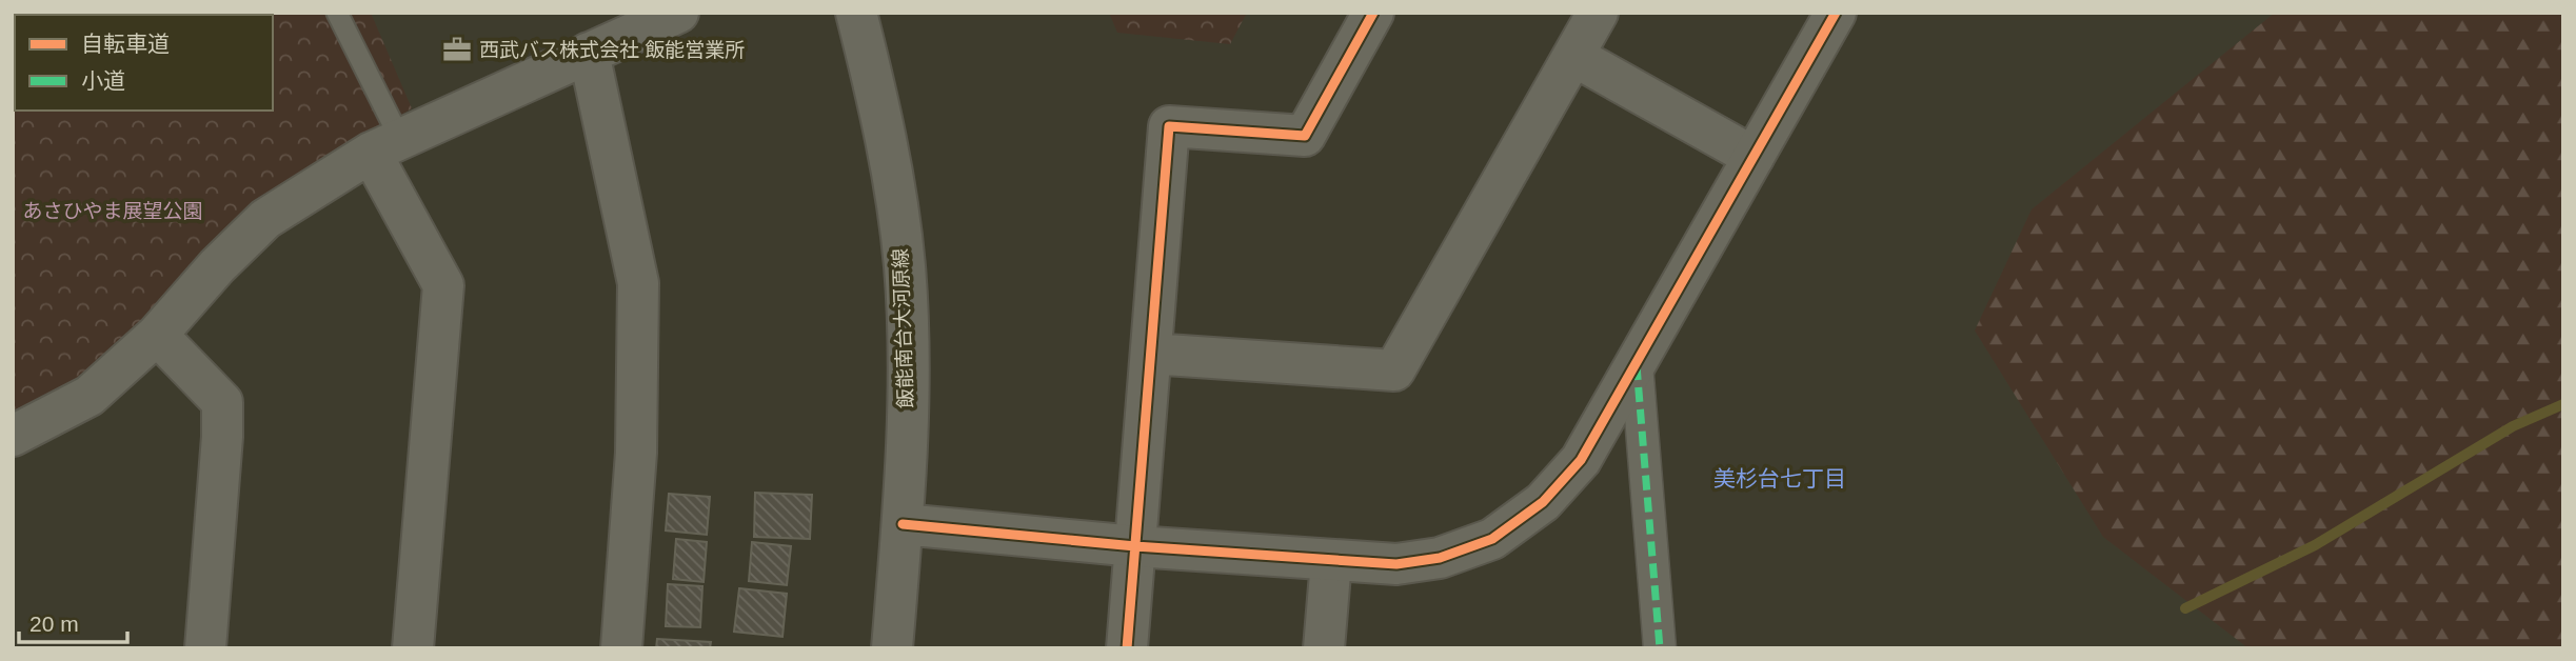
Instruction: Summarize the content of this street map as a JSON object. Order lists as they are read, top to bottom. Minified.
{"streets":{"street":["飯能南台大河原線"]},"districts":["美杉台七丁目"],"parks":["あさひやま展望公園"],"places":{"office":["西武バス株式会社 飯能営業所"]},"legend":["自転車道","小道"],"scale_bar":"20 m"}
